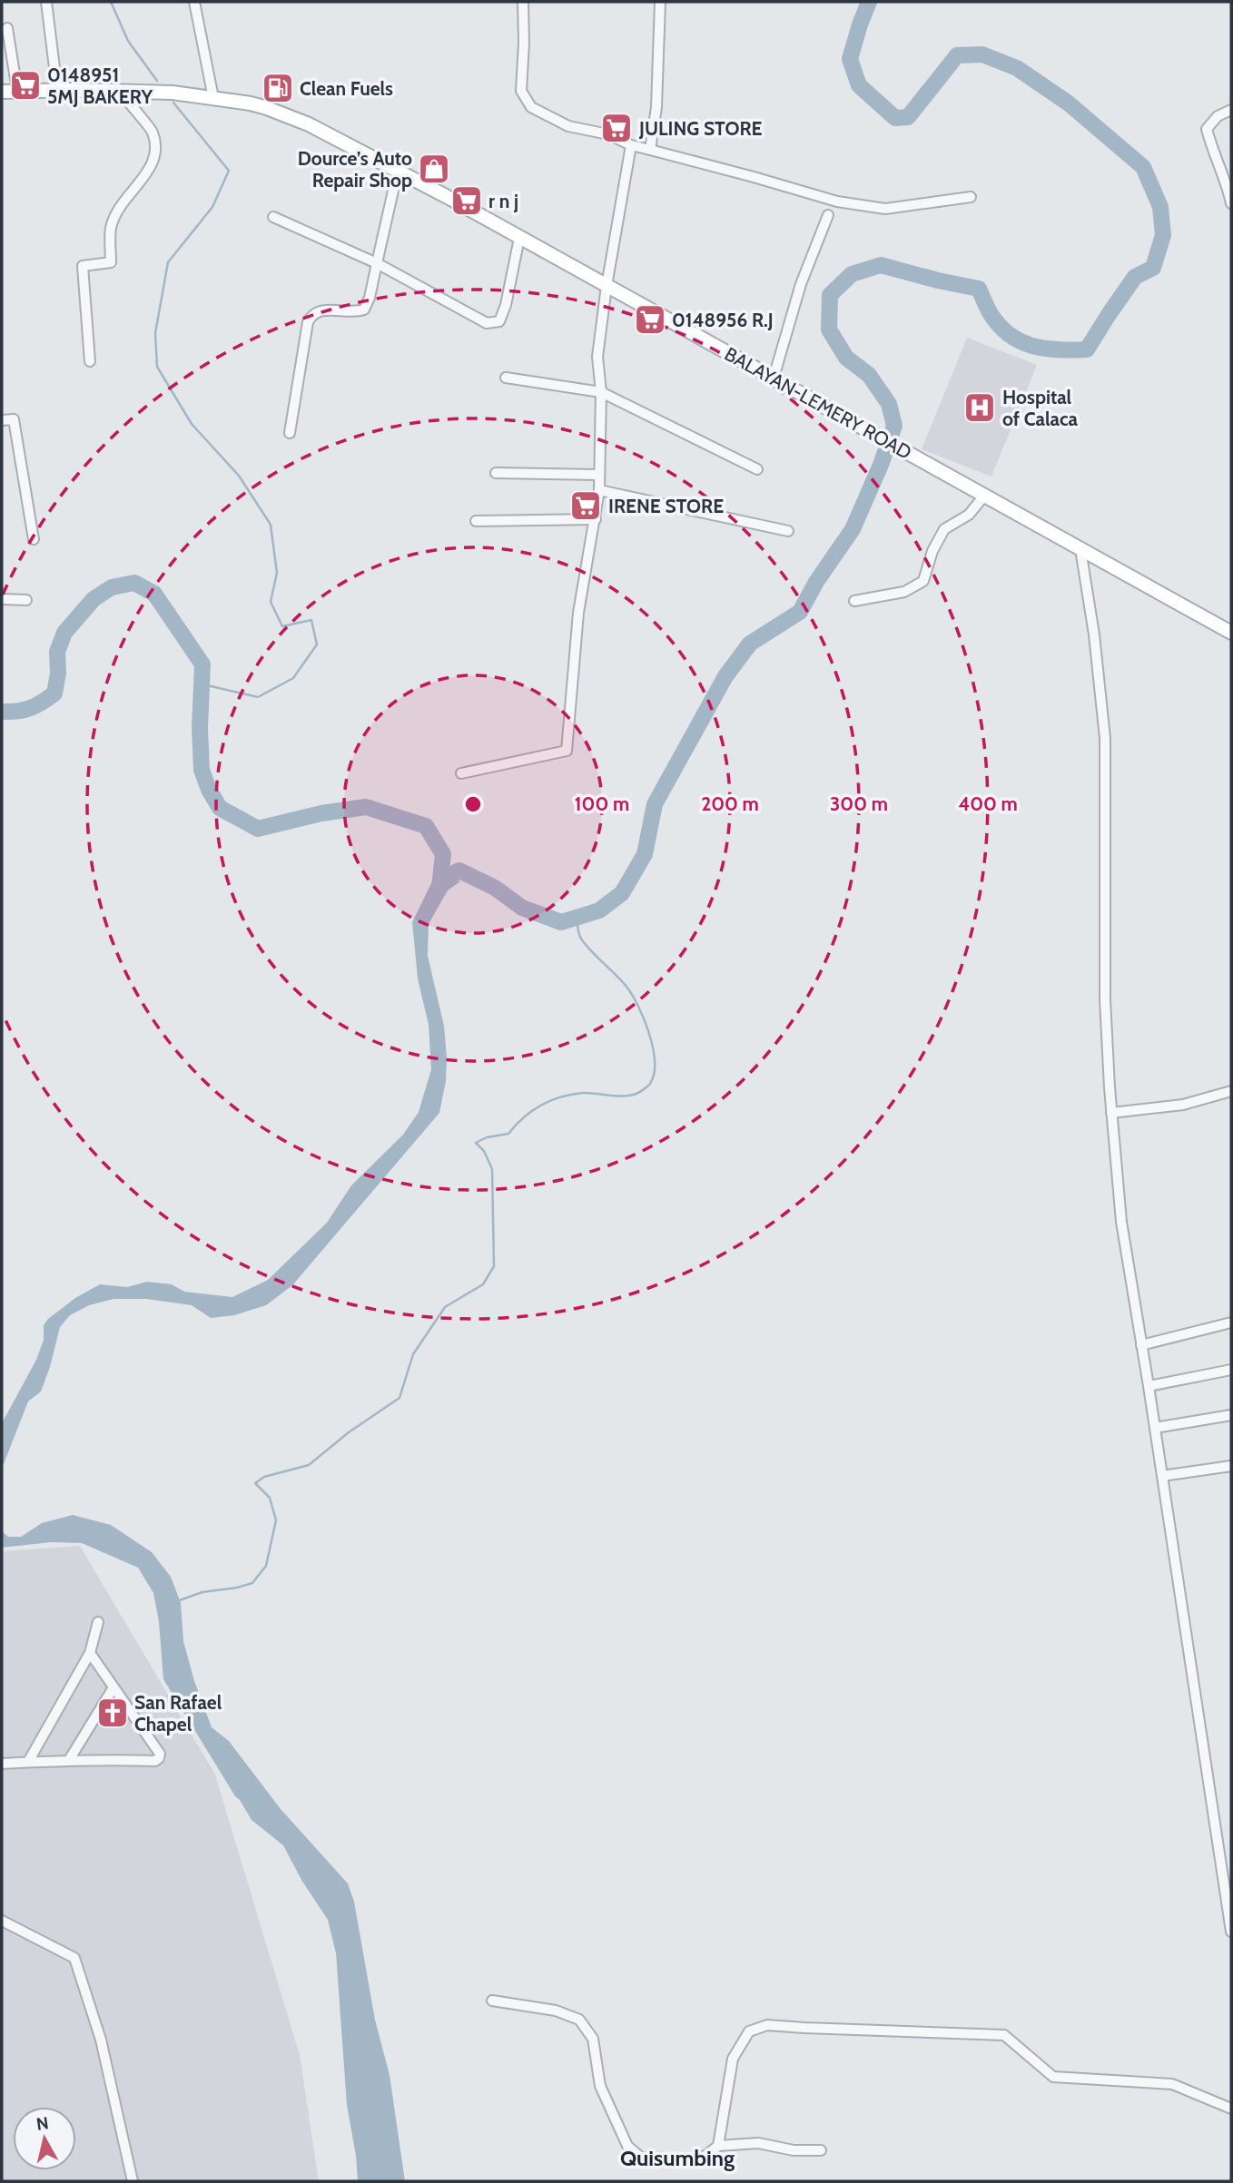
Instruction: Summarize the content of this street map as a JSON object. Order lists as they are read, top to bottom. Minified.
{"streets":{"main road":["BALAYAN-LEMERY ROAD"]},"districts":["Quisumbing"],"places":{"supermarket":["0148951 5MJ BAKERY","JULING STORE","r n j","0148956 R.J","IRENE STORE"],"fuel station":["Clean Fuels"],"shop":["Dource’s Auto Repair Shop"],"hospital":["Hospital of Calaca"],"church":["San Rafael Chapel"]},"north":"top","rings":["100 m","200 m","300 m","400 m"]}
